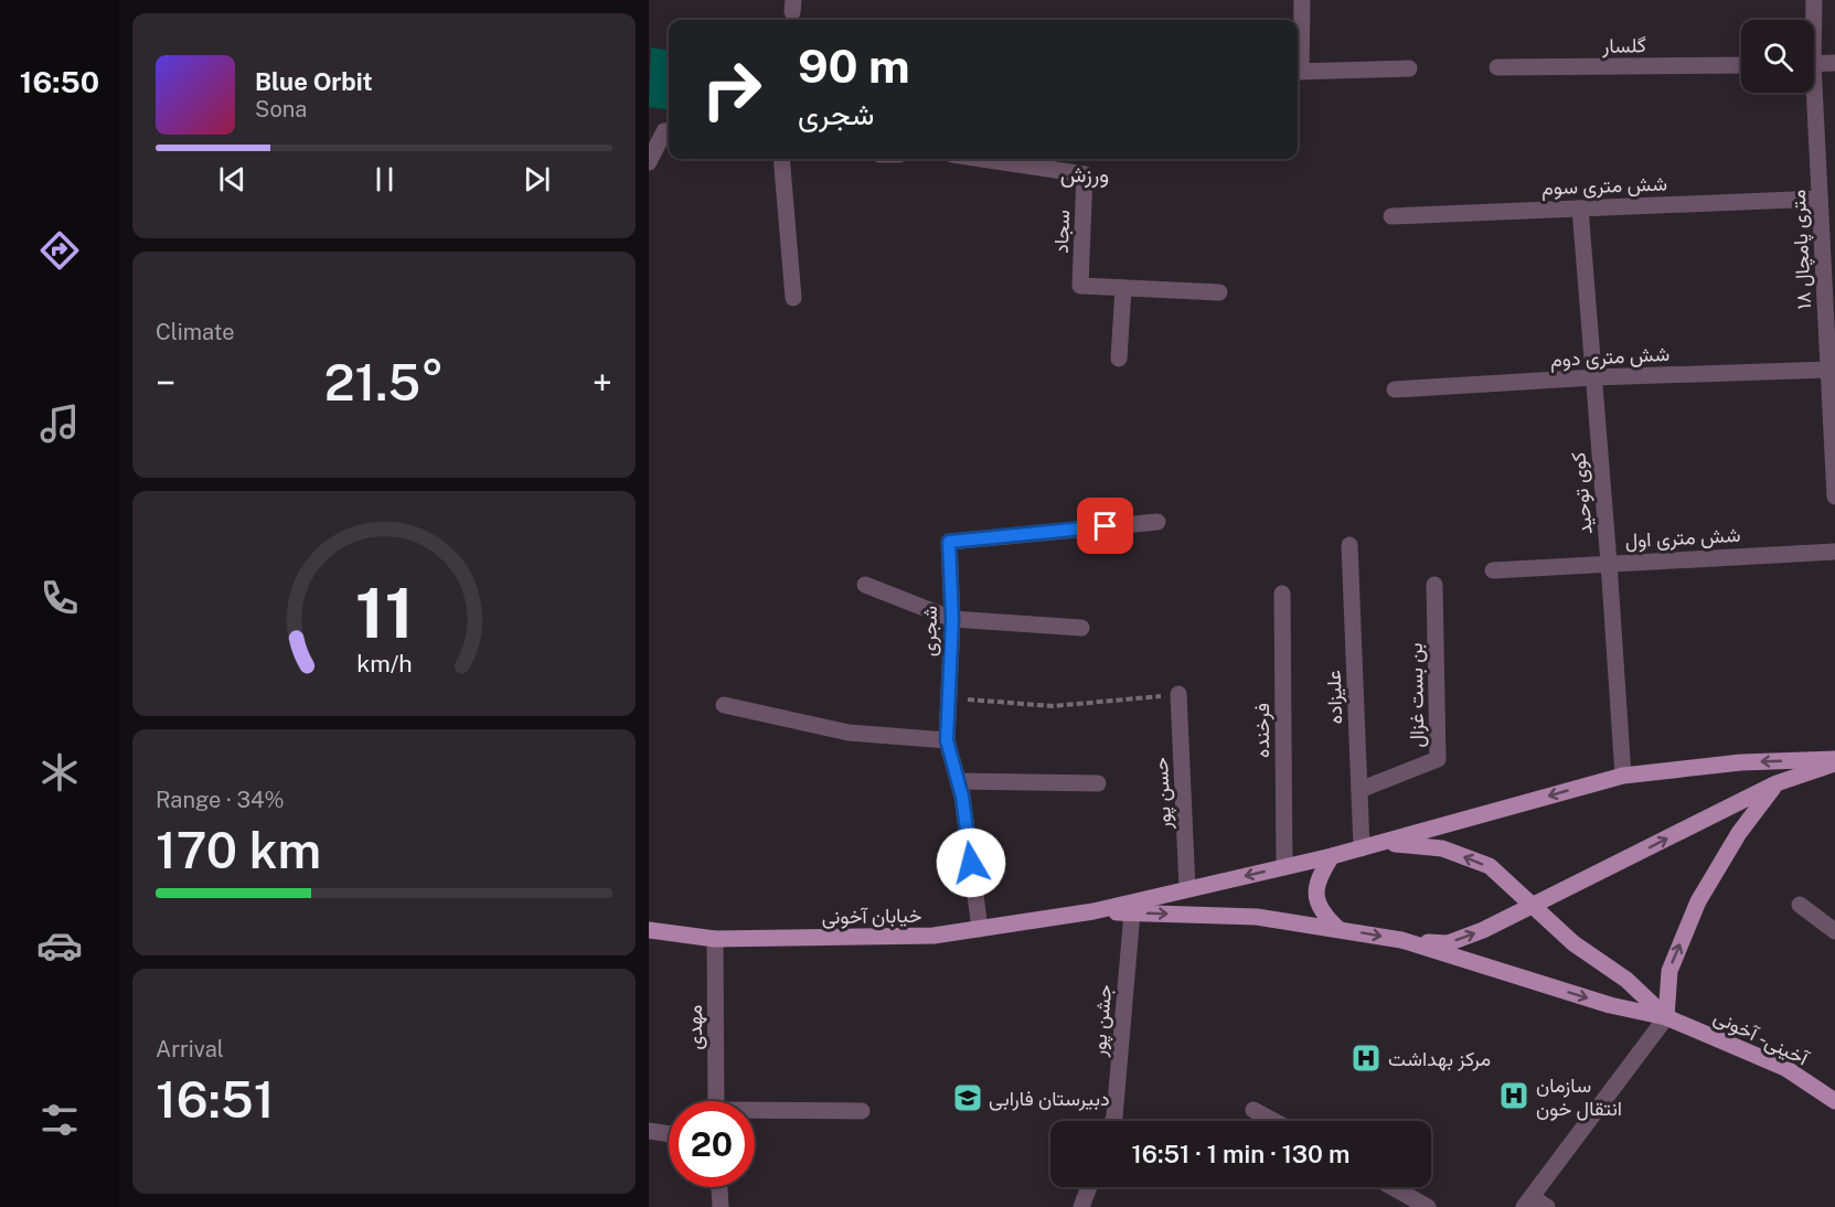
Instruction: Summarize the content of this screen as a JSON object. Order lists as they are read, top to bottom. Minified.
{"streets":{"main road":["خیابان آخونی","آخینی - آخونی"],"street":["گلسار","شش متری سوم","سجاد","۱۸ متری پامچال","شش متری دوم","کوی توحید","شش متری اول","شجری","بن بست غزال","علیزاده","فرخنده","حسن پور","جشن پور","مهدی"]},"crossings":[["شش متری سوم","۱۸ متری پامچال"],["شش متری سوم","کوی توحید"],["۱۸ متری پامچال","شش متری دوم"],["شش متری دوم","کوی توحید"],["کوی توحید","شش متری اول"],["شجری","خیابان آخونی"],["بن بست غزال","علیزاده"],["خیابان آخونی","مهدی"]],"districts":["ورزش"],"places":{"hospital":["مرکز بهداشت","سازمان انتقال خون"],"school or university":["دبیرستان فارابی"]},"page":{"tabs":"16:50","turn":["90 m","شجری"],"song":["Blue Orbit","Sona"],"tile":["Climate",["Range · 34%","170 km"],["Arrival","16:51"]],"heat":["−","21.5°","+"],"limit":"20","trip":"16:51 · 1 min · 130 m","gauge":["11","km/h"]}}
